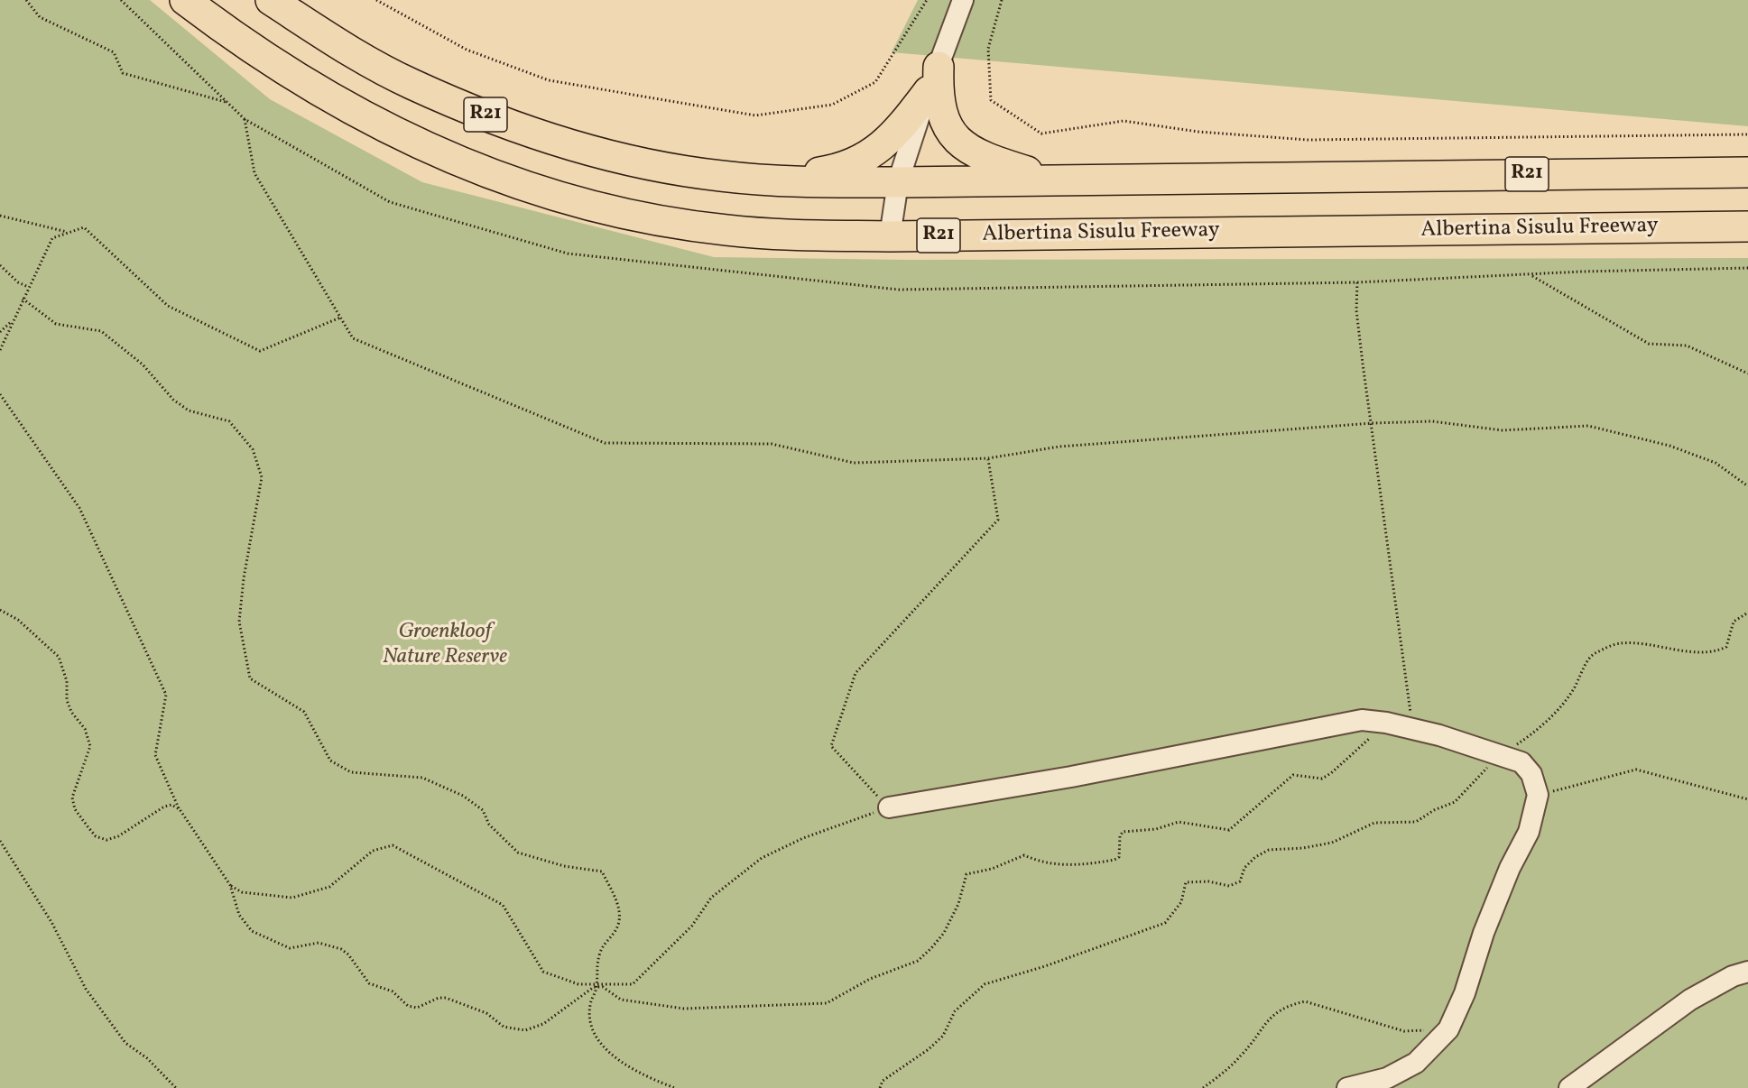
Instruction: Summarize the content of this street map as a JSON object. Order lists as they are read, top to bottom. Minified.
{"streets":{"highway":["R21","Albertina Sisulu Freeway"]},"parks":["Groenkloof Nature Reserve"]}
